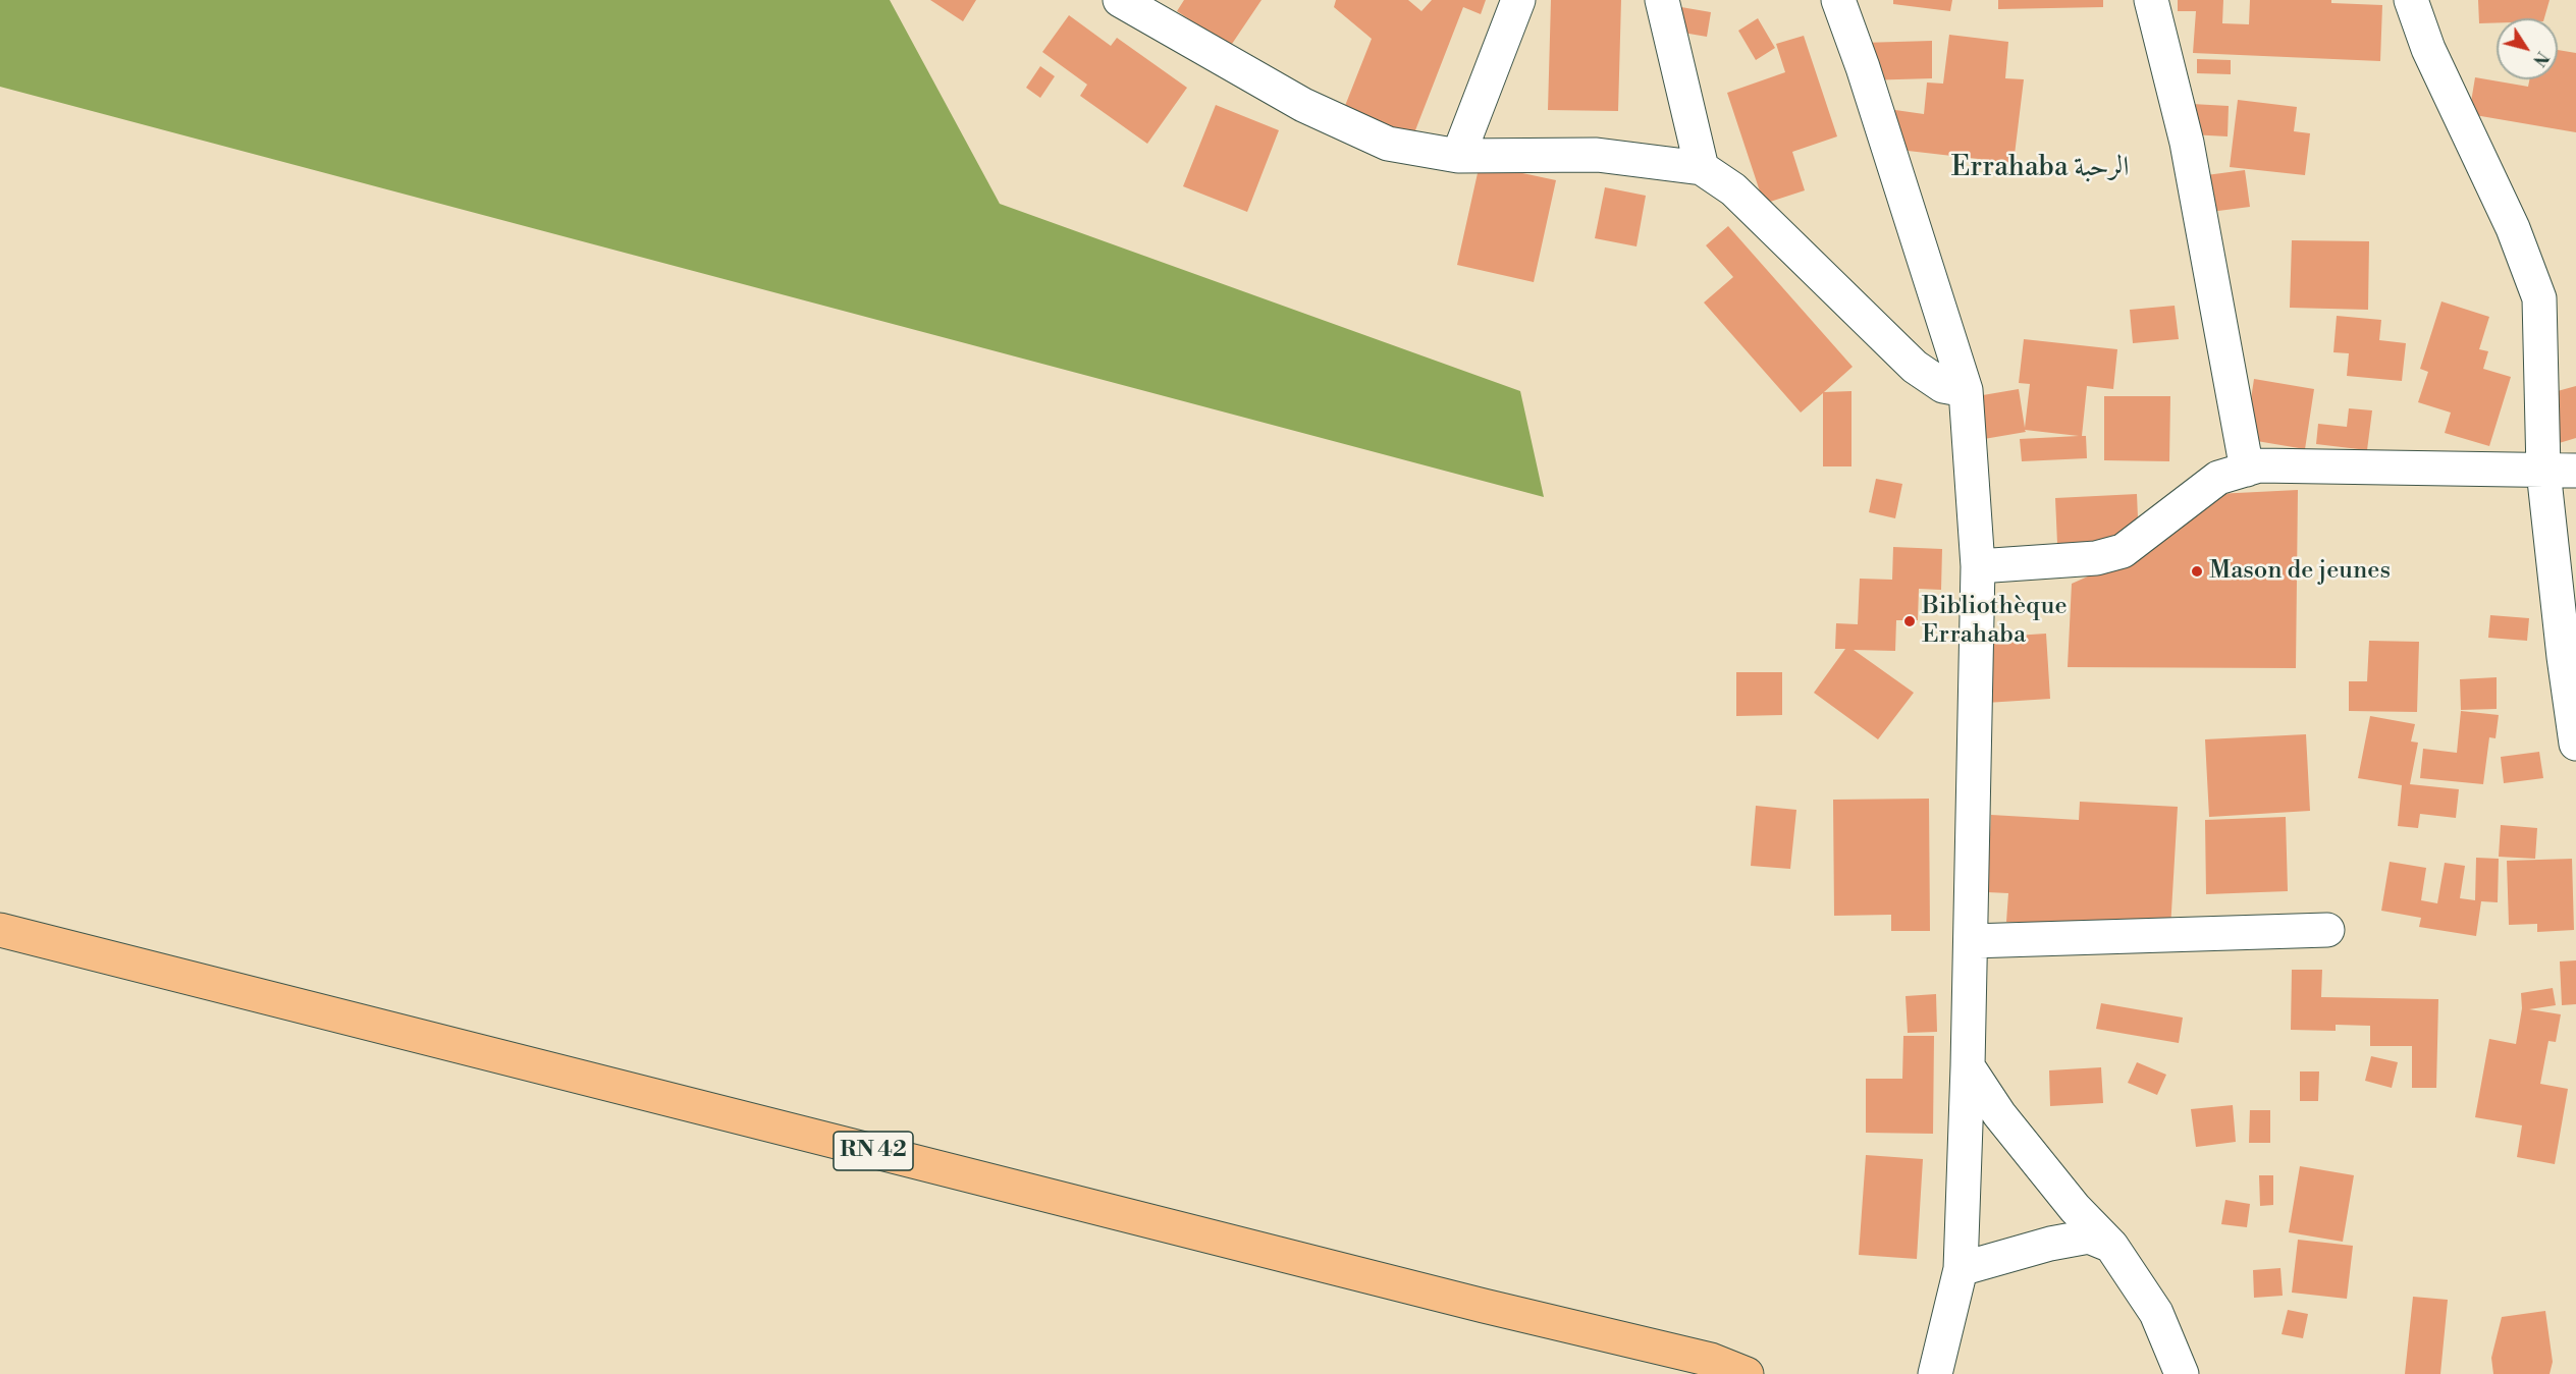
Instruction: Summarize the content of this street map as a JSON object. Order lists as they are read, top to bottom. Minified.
{"streets":{"main road":["RN 42"]},"districts":["Errahaba الرحبة"],"places":["Mason de jeunes","Bibliothèque Errahaba"],"north":"bottom right"}
